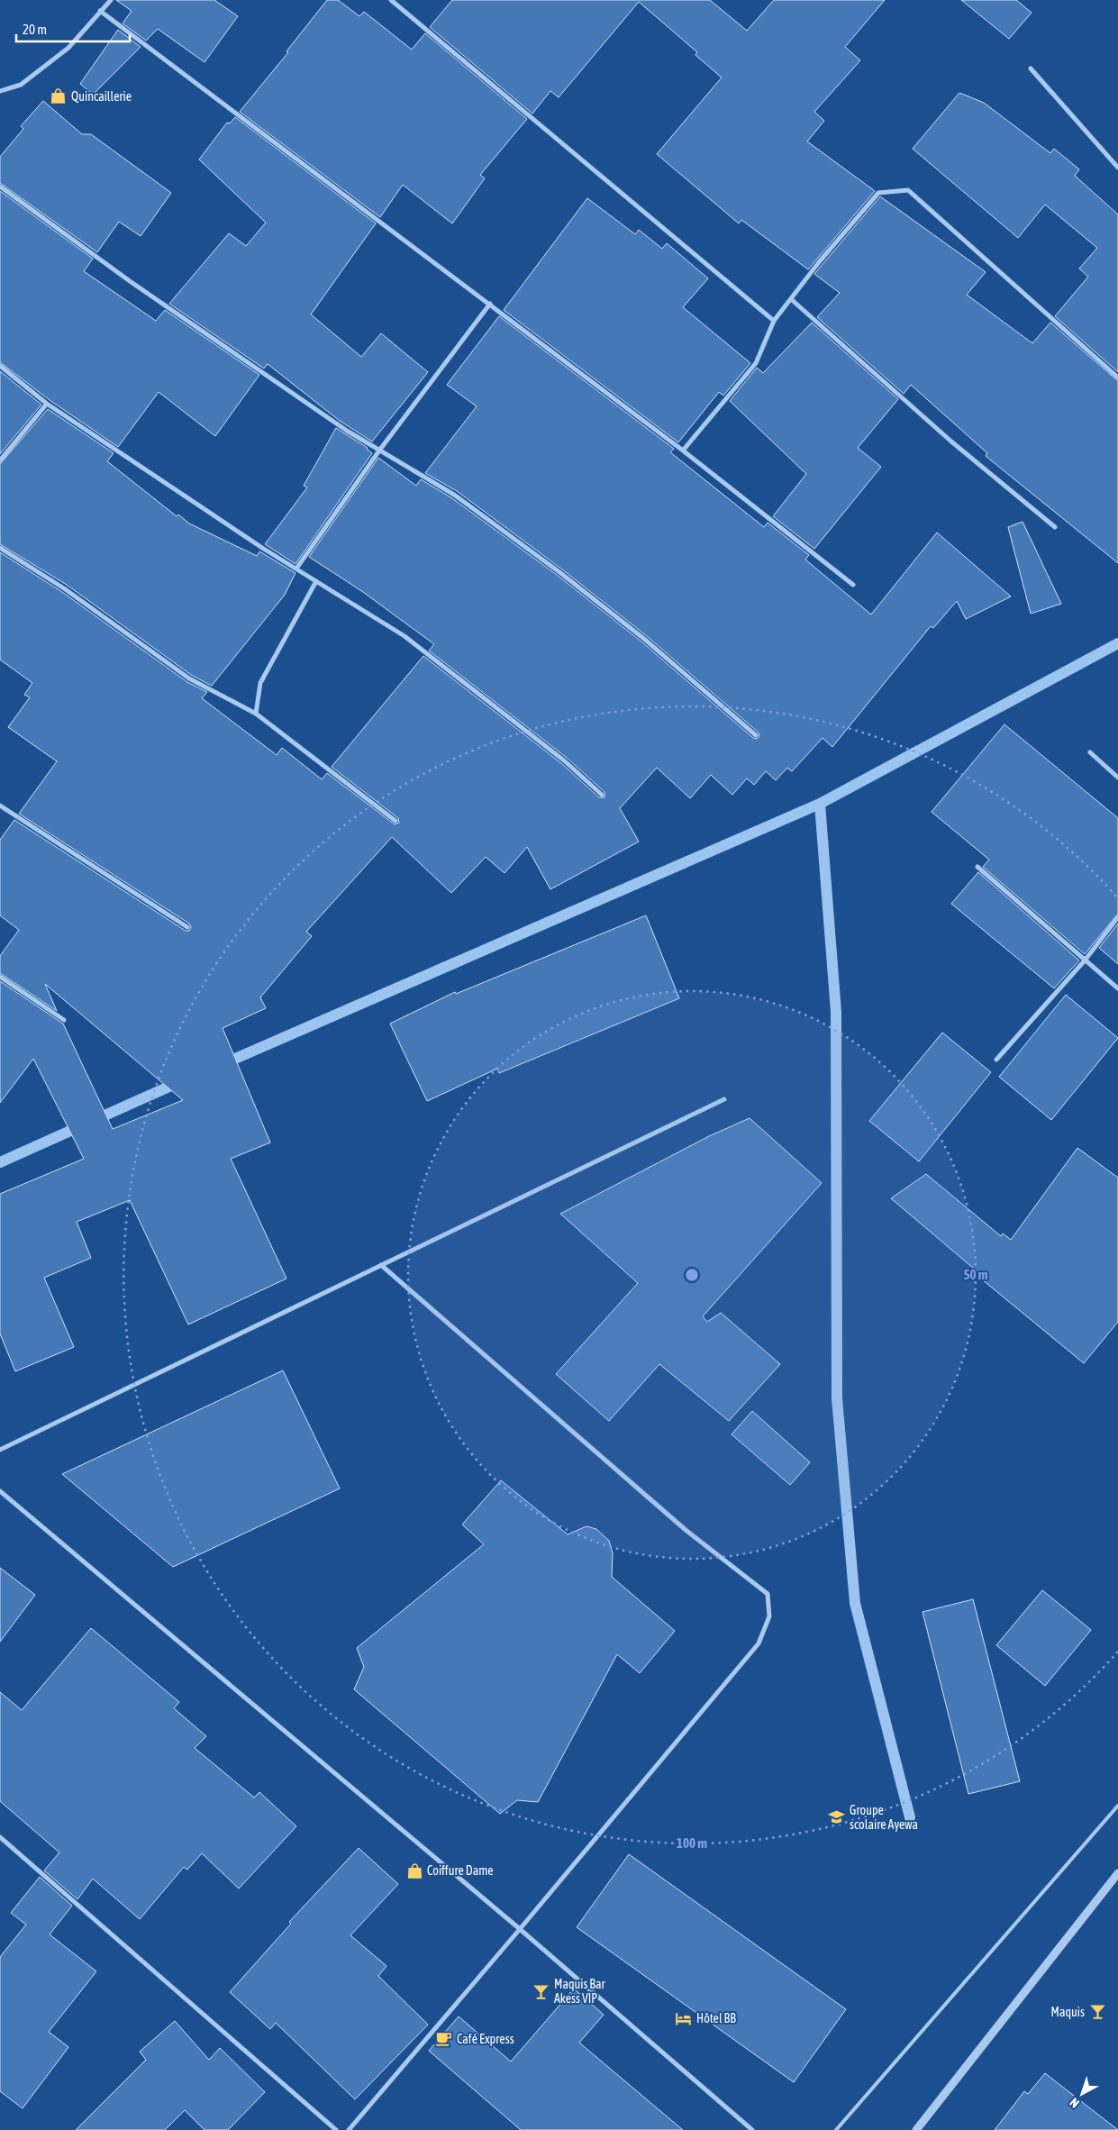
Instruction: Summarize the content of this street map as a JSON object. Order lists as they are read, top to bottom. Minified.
{"places":{"shop":["Quincaillerie","Coiffure Dame"],"school or university":["Groupe scolaire Ayewa"],"bar":["Maquis Bar Akess VIP","Maquis"],"hotel":["Hôtel BB"],"cafe":["Café Express"]},"scale_bar":"20 m","north":"bottom left","rings":["50 m","100 m"]}
